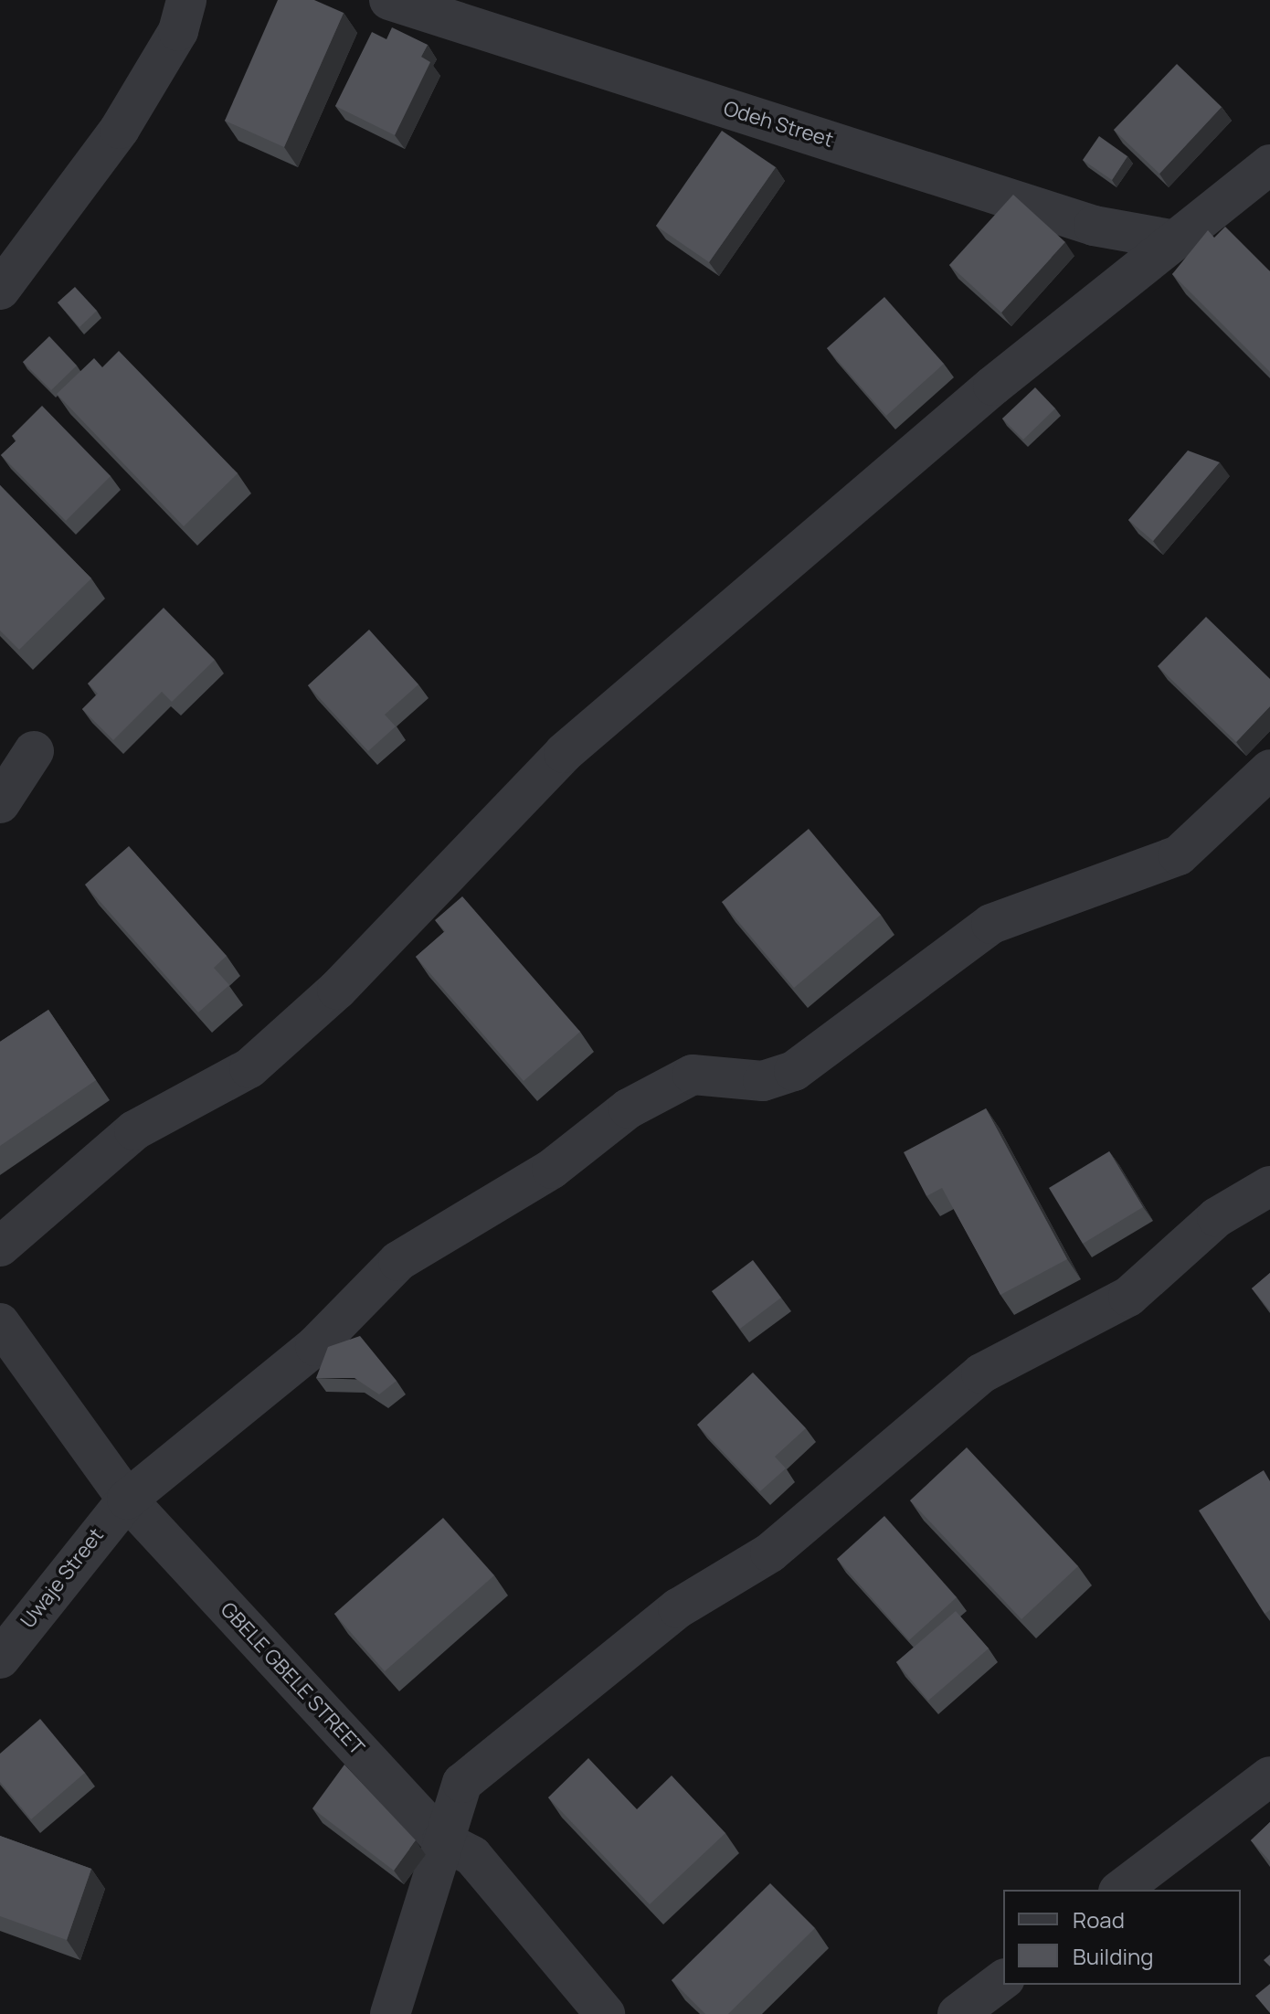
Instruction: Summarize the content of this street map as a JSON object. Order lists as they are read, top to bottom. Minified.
{"streets":{"street":["Odeh Street","Uwaje Street","GBELE GBELE STREET"]},"crossings":[["Uwaje Street","GBELE GBELE STREET"]],"legend":["Road","Building"]}
